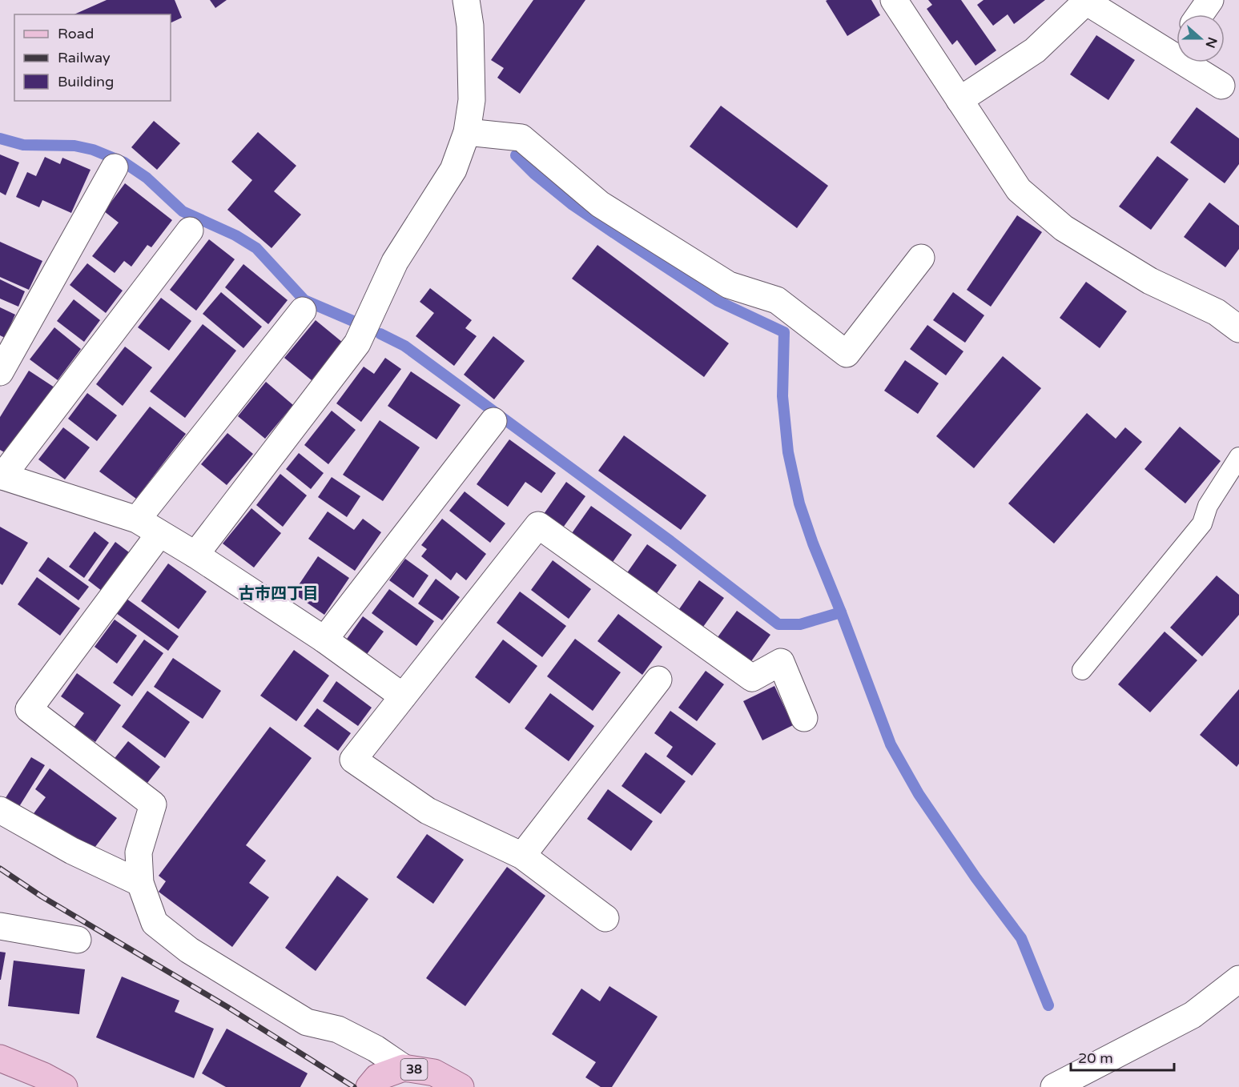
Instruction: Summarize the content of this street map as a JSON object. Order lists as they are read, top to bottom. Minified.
{"streets":{"main road":["38"]},"districts":["古市四丁目"],"legend":["Road","Railway","Building"],"scale_bar":"20 m","north":"right"}
